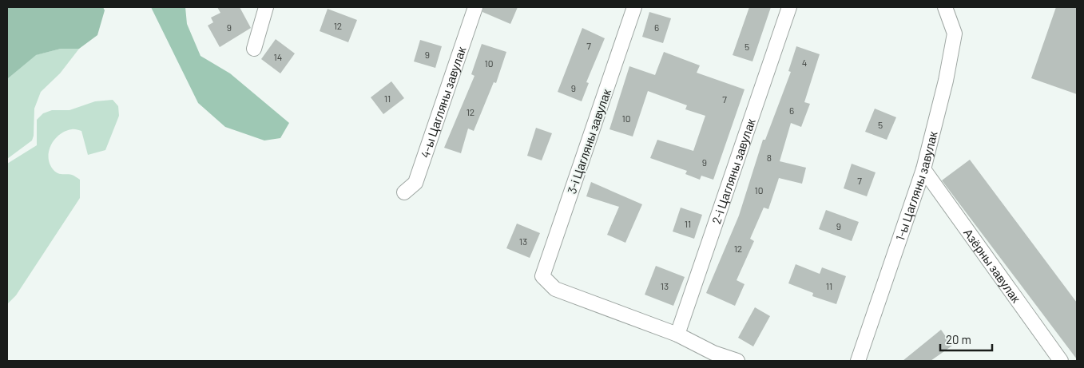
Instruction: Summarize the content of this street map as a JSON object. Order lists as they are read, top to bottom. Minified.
{"streets":{"street":["4-ы Цагляны завулак","3-і Цагляны завулак","2-і Цагляны завулак","1-ы Цагляны завулак","Азёрны завулак"]},"crossings":[["3-і Цагляны завулак","2-і Цагляны завулак"],["1-ы Цагляны завулак","Азёрны завулак"]],"house_numbers":["12","9","6","7","5","9","14","4","10","9","11","7","6","12","10","5","8","9","7","10","11","9","13","12","13","11"],"scale_bar":"20 m"}
